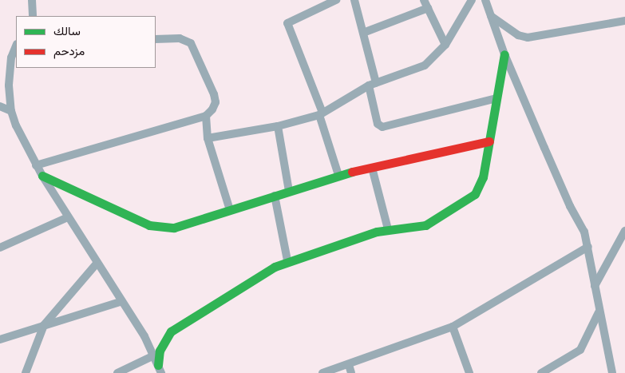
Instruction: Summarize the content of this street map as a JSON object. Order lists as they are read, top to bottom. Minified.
{"legend":["سالك","مزدحم"]}
